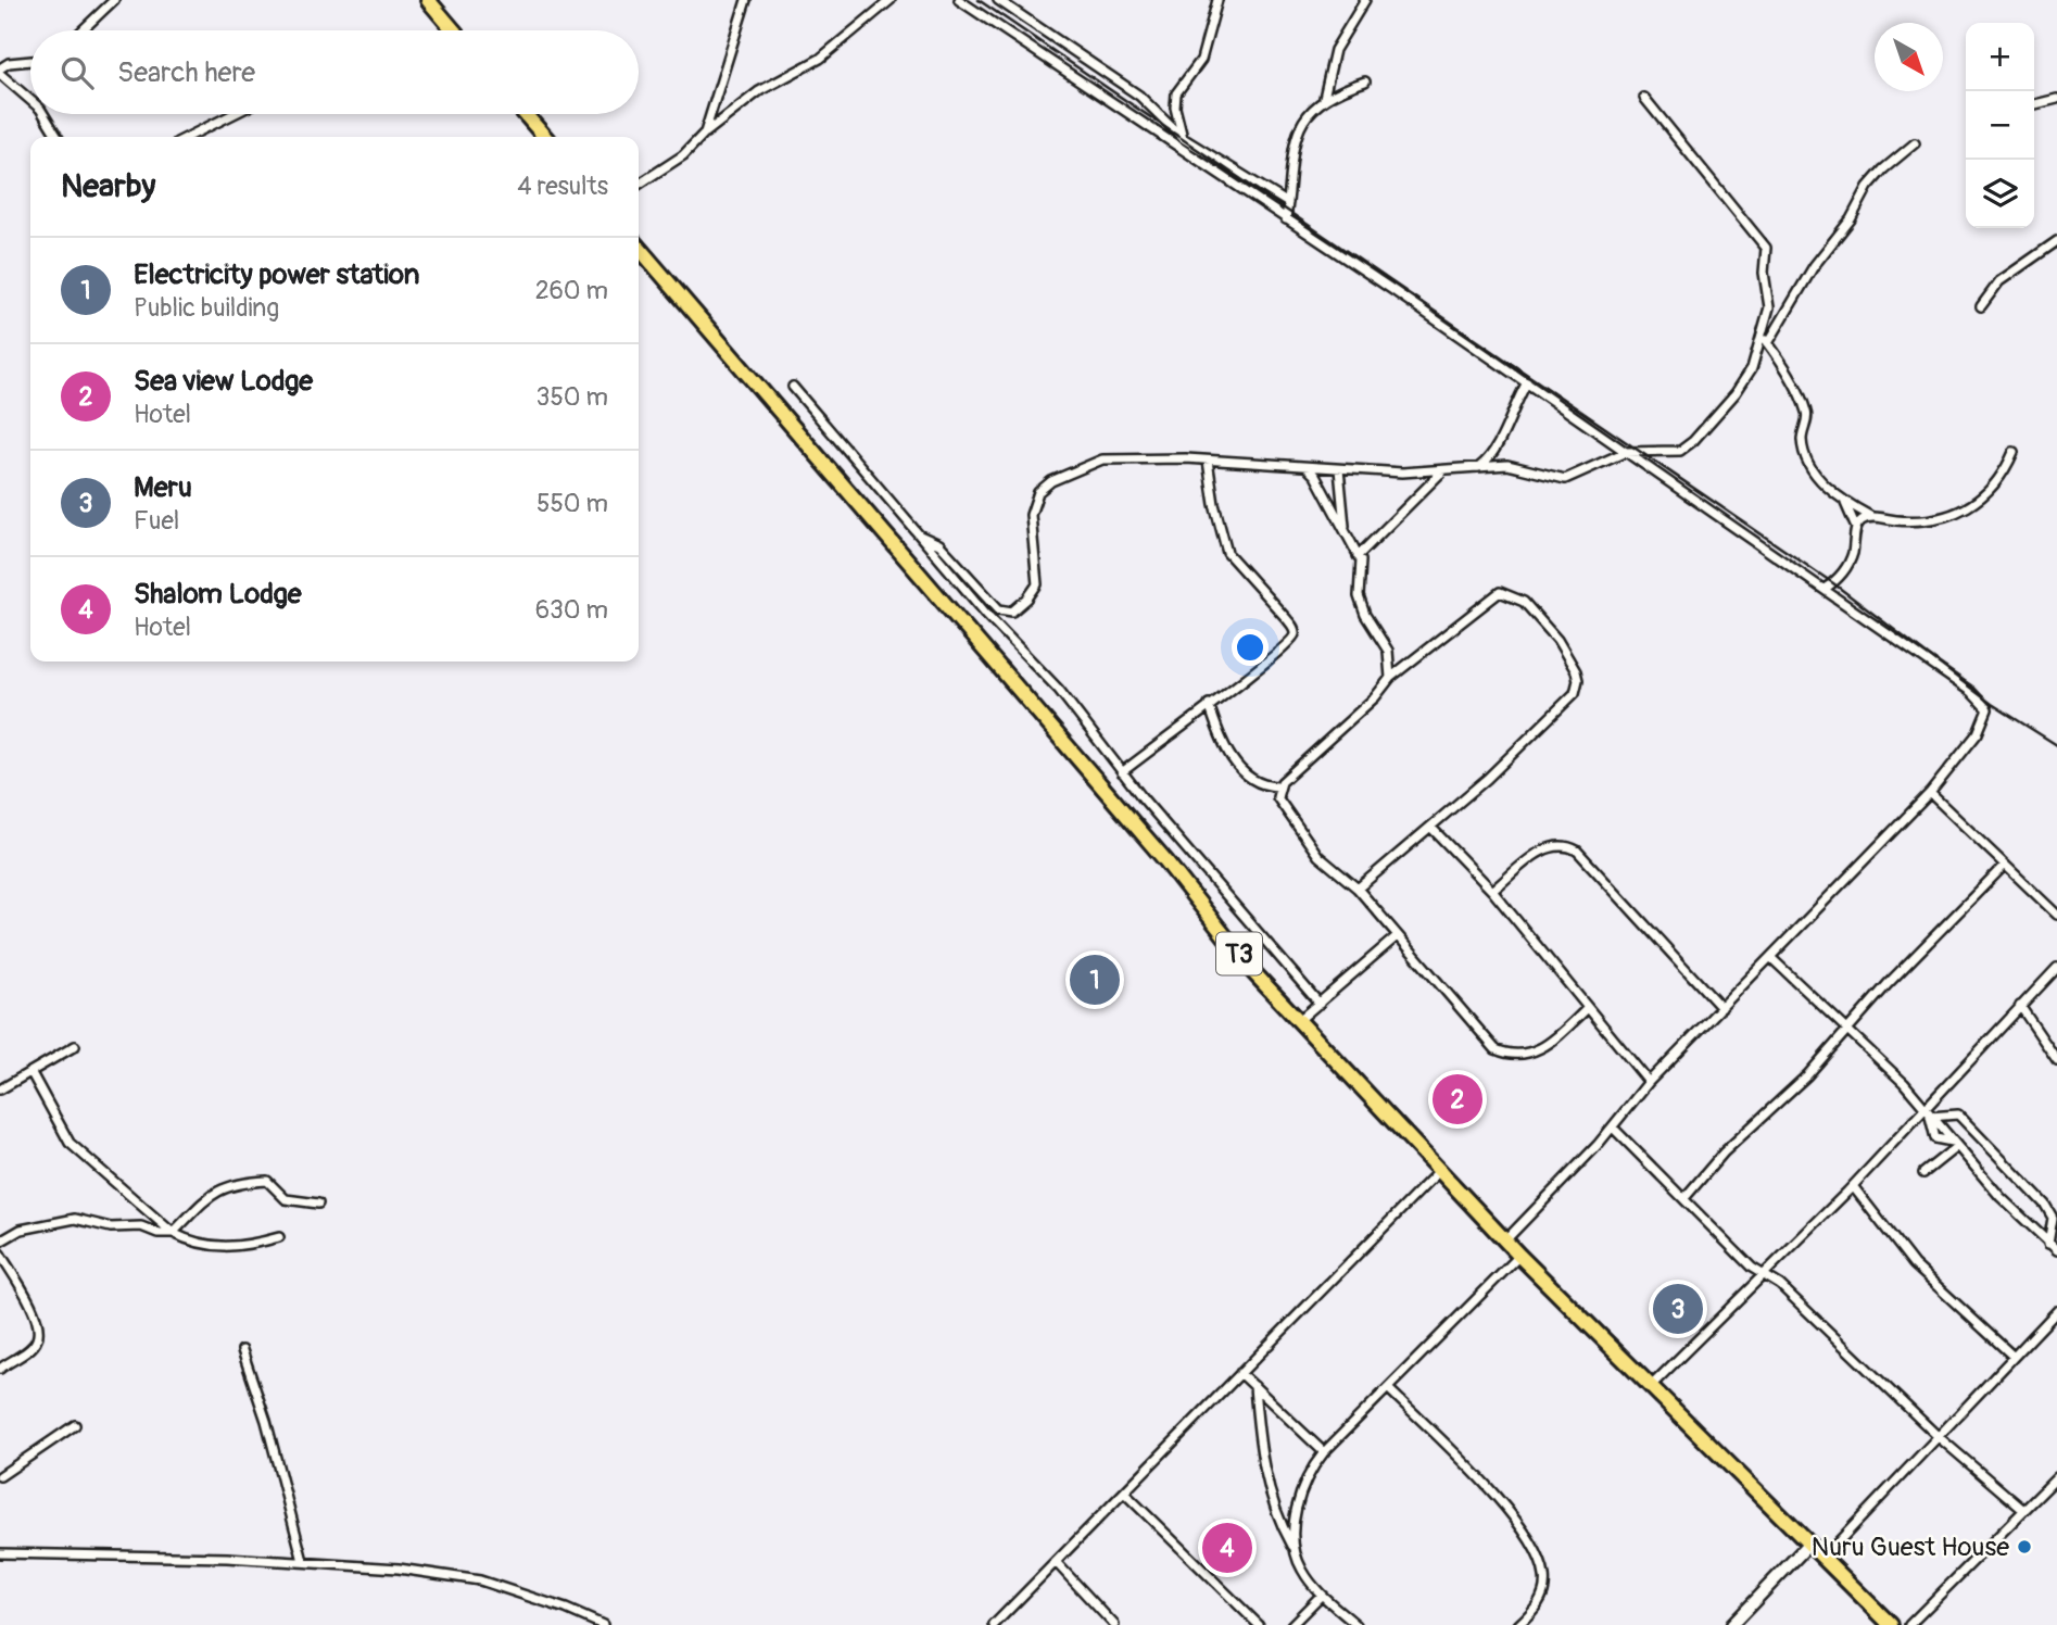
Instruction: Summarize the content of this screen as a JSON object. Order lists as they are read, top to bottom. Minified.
{"streets":{"highway":["T3"]},"places":["Nuru Guest House"],"north":"bottom right","page":{"map_buttons":["+","−"],"search":"Search here","heading":["Nearby","4 results"],"list":[{"mark":"1","name":"Electricity power station","note":"Public building","value":"260 m"},{"mark":"2","name":"Sea view Lodge","note":"Hotel","value":"350 m"},{"mark":"3","name":"Meru","note":"Fuel","value":"550 m"},{"mark":"4","name":"Shalom Lodge","note":"Hotel","value":"630 m"}],"pins":["1","2","3","4"]}}
